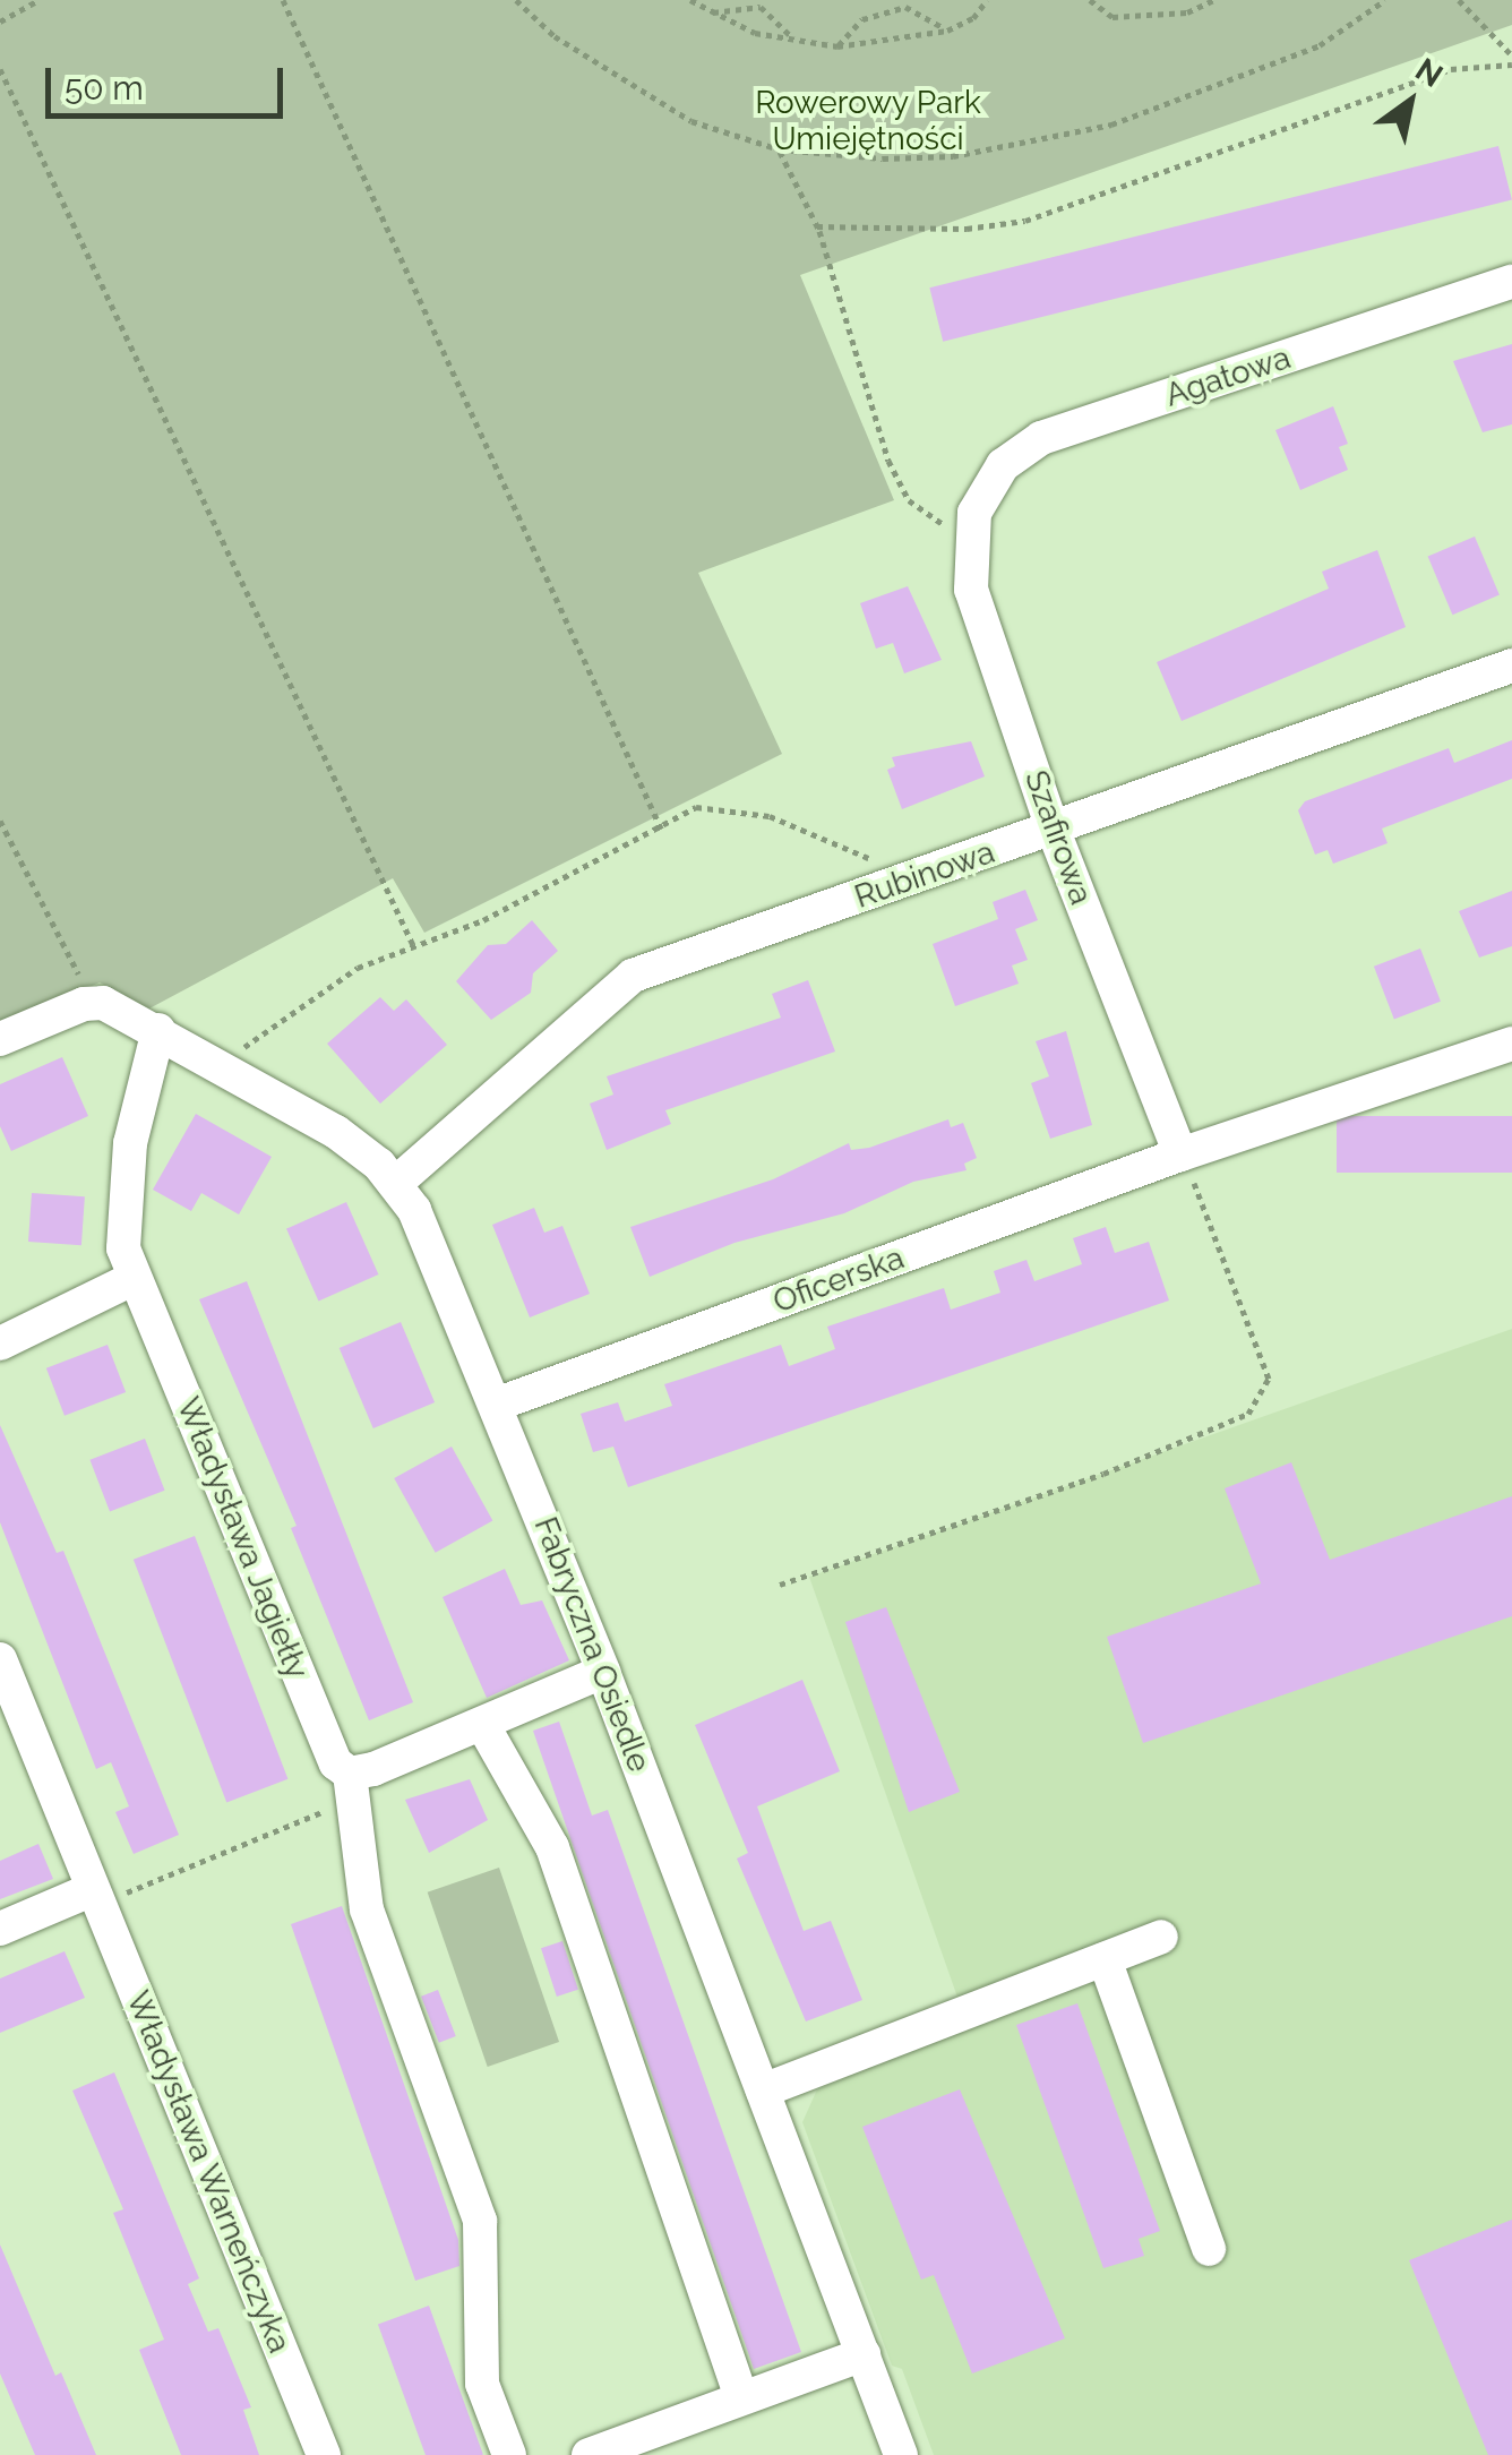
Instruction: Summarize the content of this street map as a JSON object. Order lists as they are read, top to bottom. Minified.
{"streets":{"street":["Agatowa","Szafirowa","Rubinowa","Oficerska","Władysława Jagiełły","Fabryczna Osiedle","Władysława Warneńczyka"]},"crossings":[["Agatowa","Szafirowa"],["Szafirowa","Rubinowa"],["Szafirowa","Oficerska"],["Rubinowa","Fabryczna Osiedle"],["Oficerska","Fabryczna Osiedle"],["Władysława Jagiełły","Fabryczna Osiedle"]],"parks":["Rowerowy Park Umiejętności"],"scale_bar":"50 m","north":"top right"}
